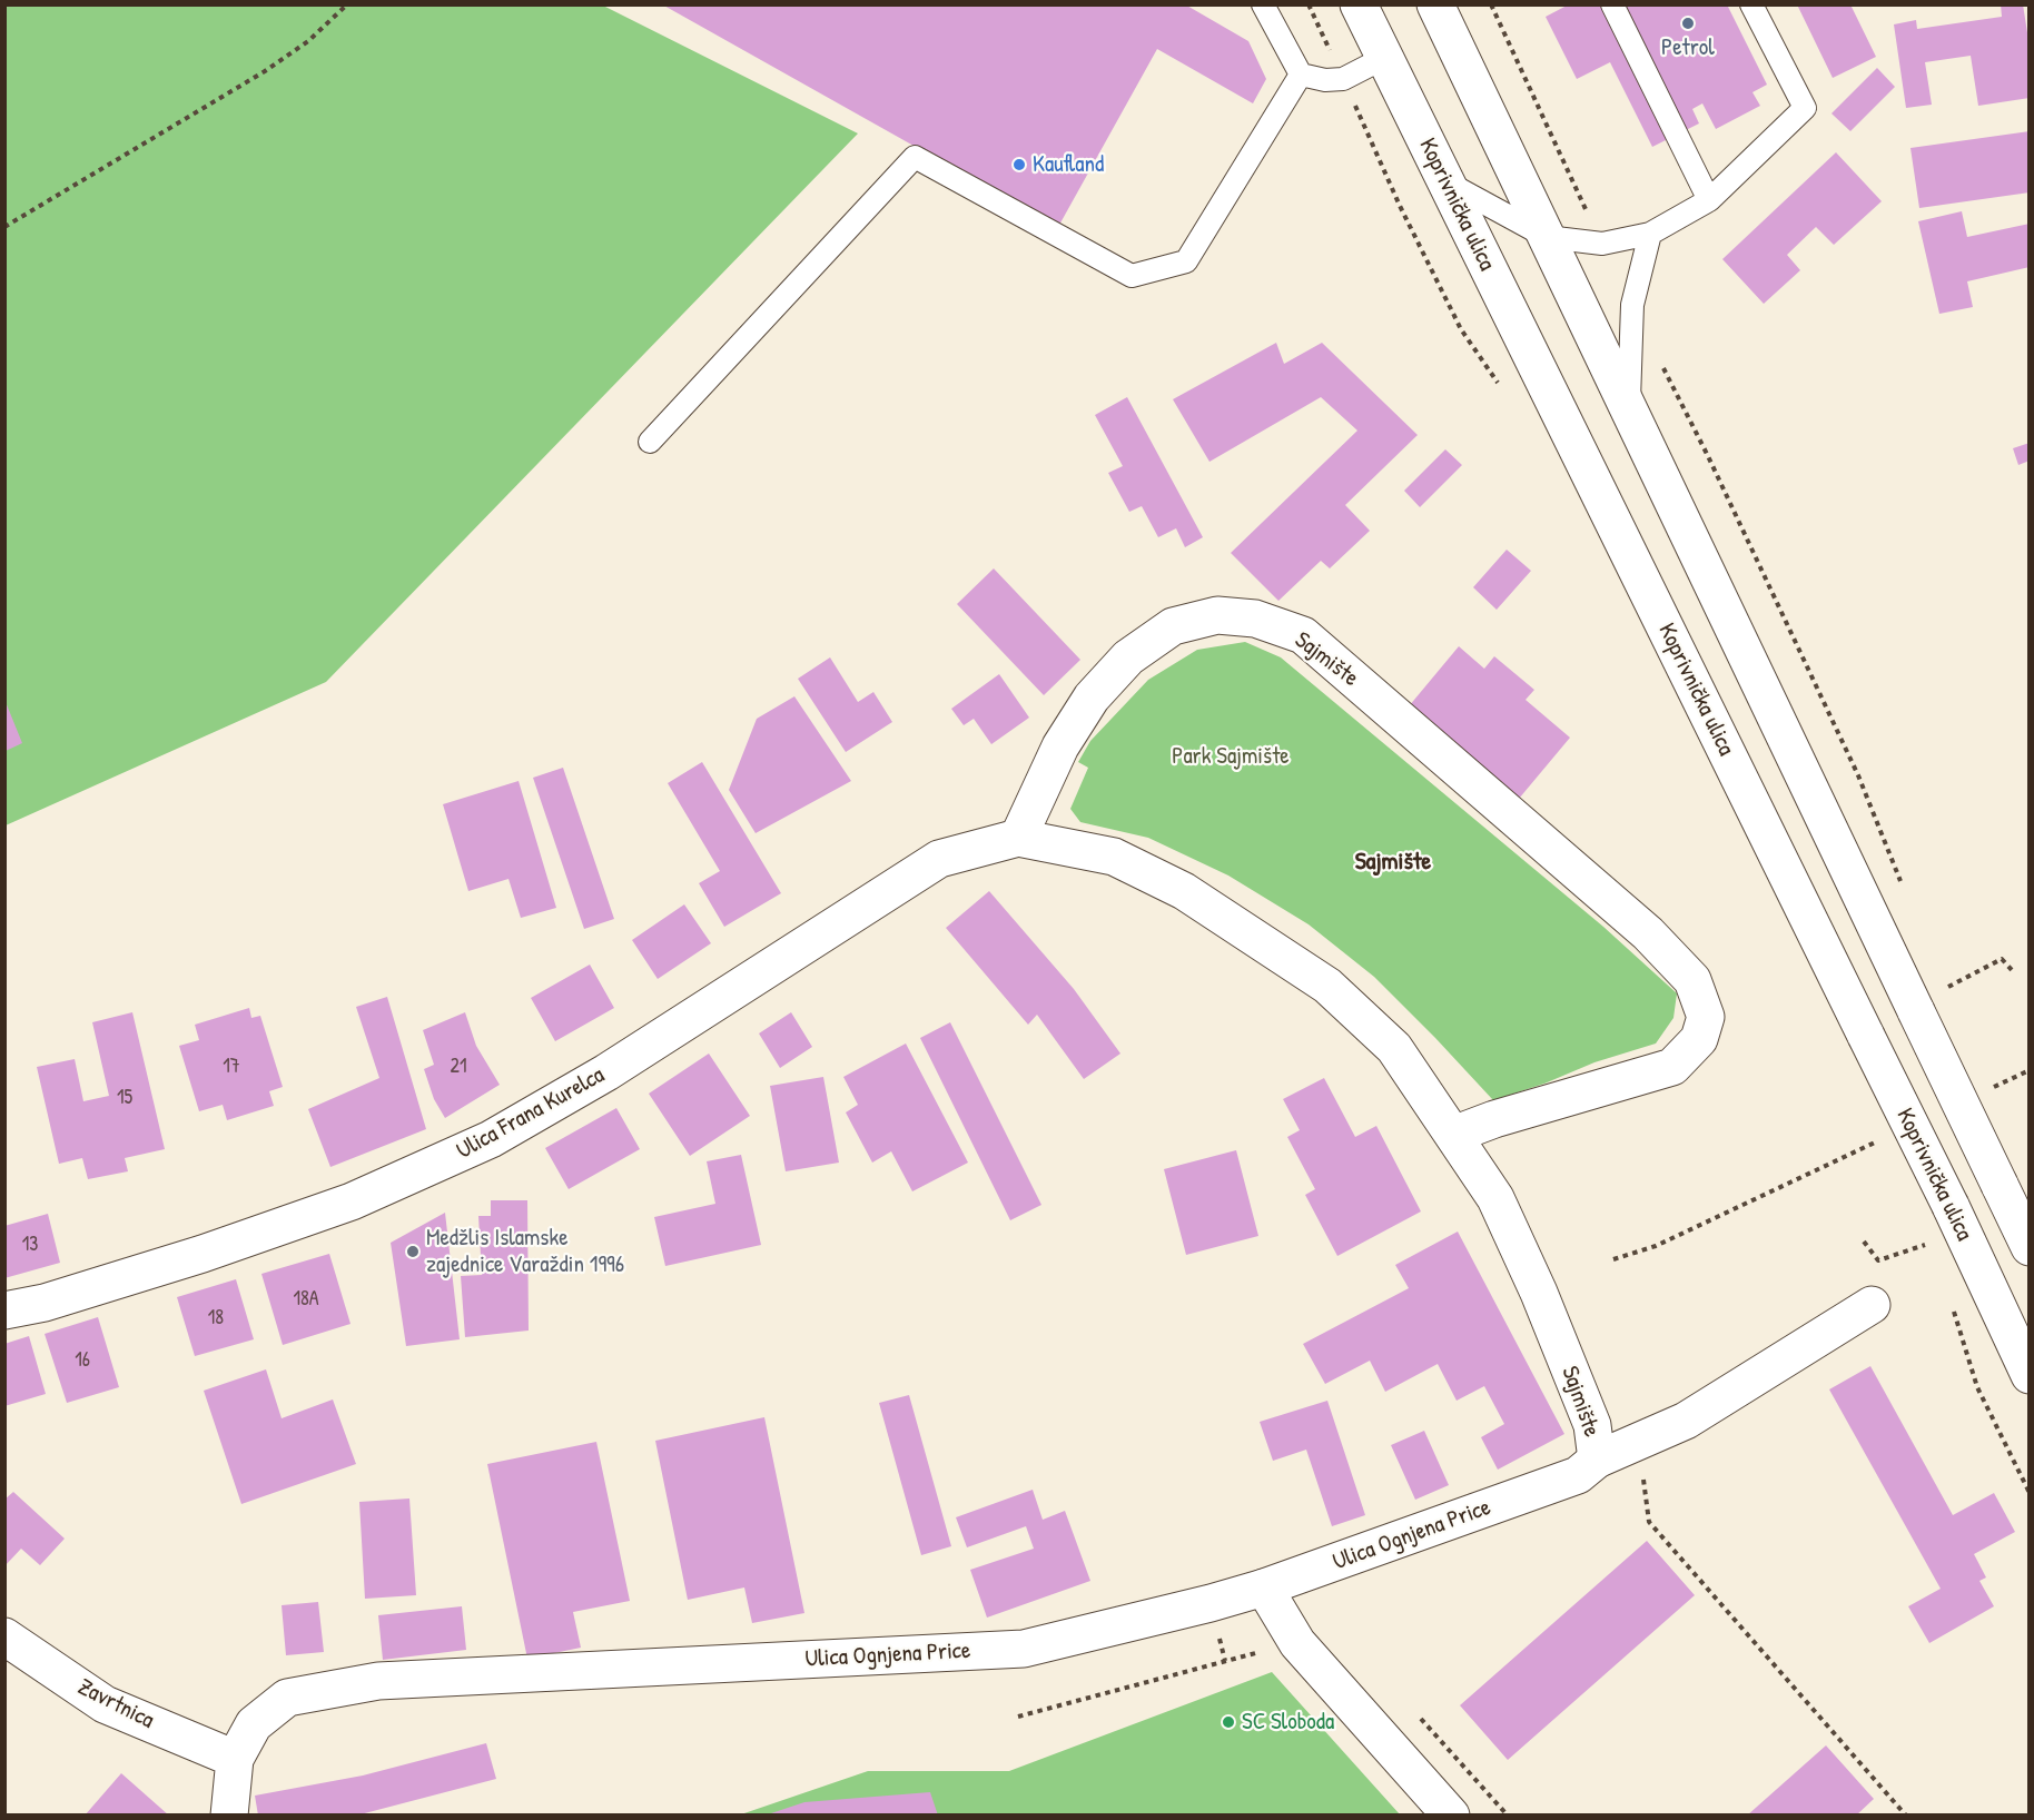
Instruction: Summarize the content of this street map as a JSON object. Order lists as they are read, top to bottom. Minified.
{"streets":{"street":["Koprivnička ulica","Sajmište","Ulica Frana Kurelca","Ulica Ognjena Price","Zavrtnica"]},"crossings":[["Sajmište","Ulica Frana Kurelca"],["Sajmište","Ulica Ognjena Price"],["Ulica Ognjena Price","Zavrtnica"]],"districts":["Sajmište"],"parks":["Park Sajmište"],"places":["Petrol","Kaufland","Medžlis Islamske zajednice Varaždin 1996","SC Sloboda"],"house_numbers":["17","21","15","13","18A","18","16"]}
